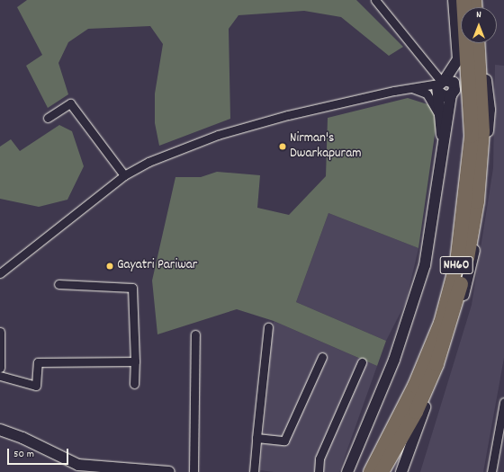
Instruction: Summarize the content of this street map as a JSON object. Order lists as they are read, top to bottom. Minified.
{"streets":{"highway":["NH60"]},"places":["Nirman's Dwarkapuram","Gayatri Pariwar"],"scale_bar":"50 m","north":"top"}
